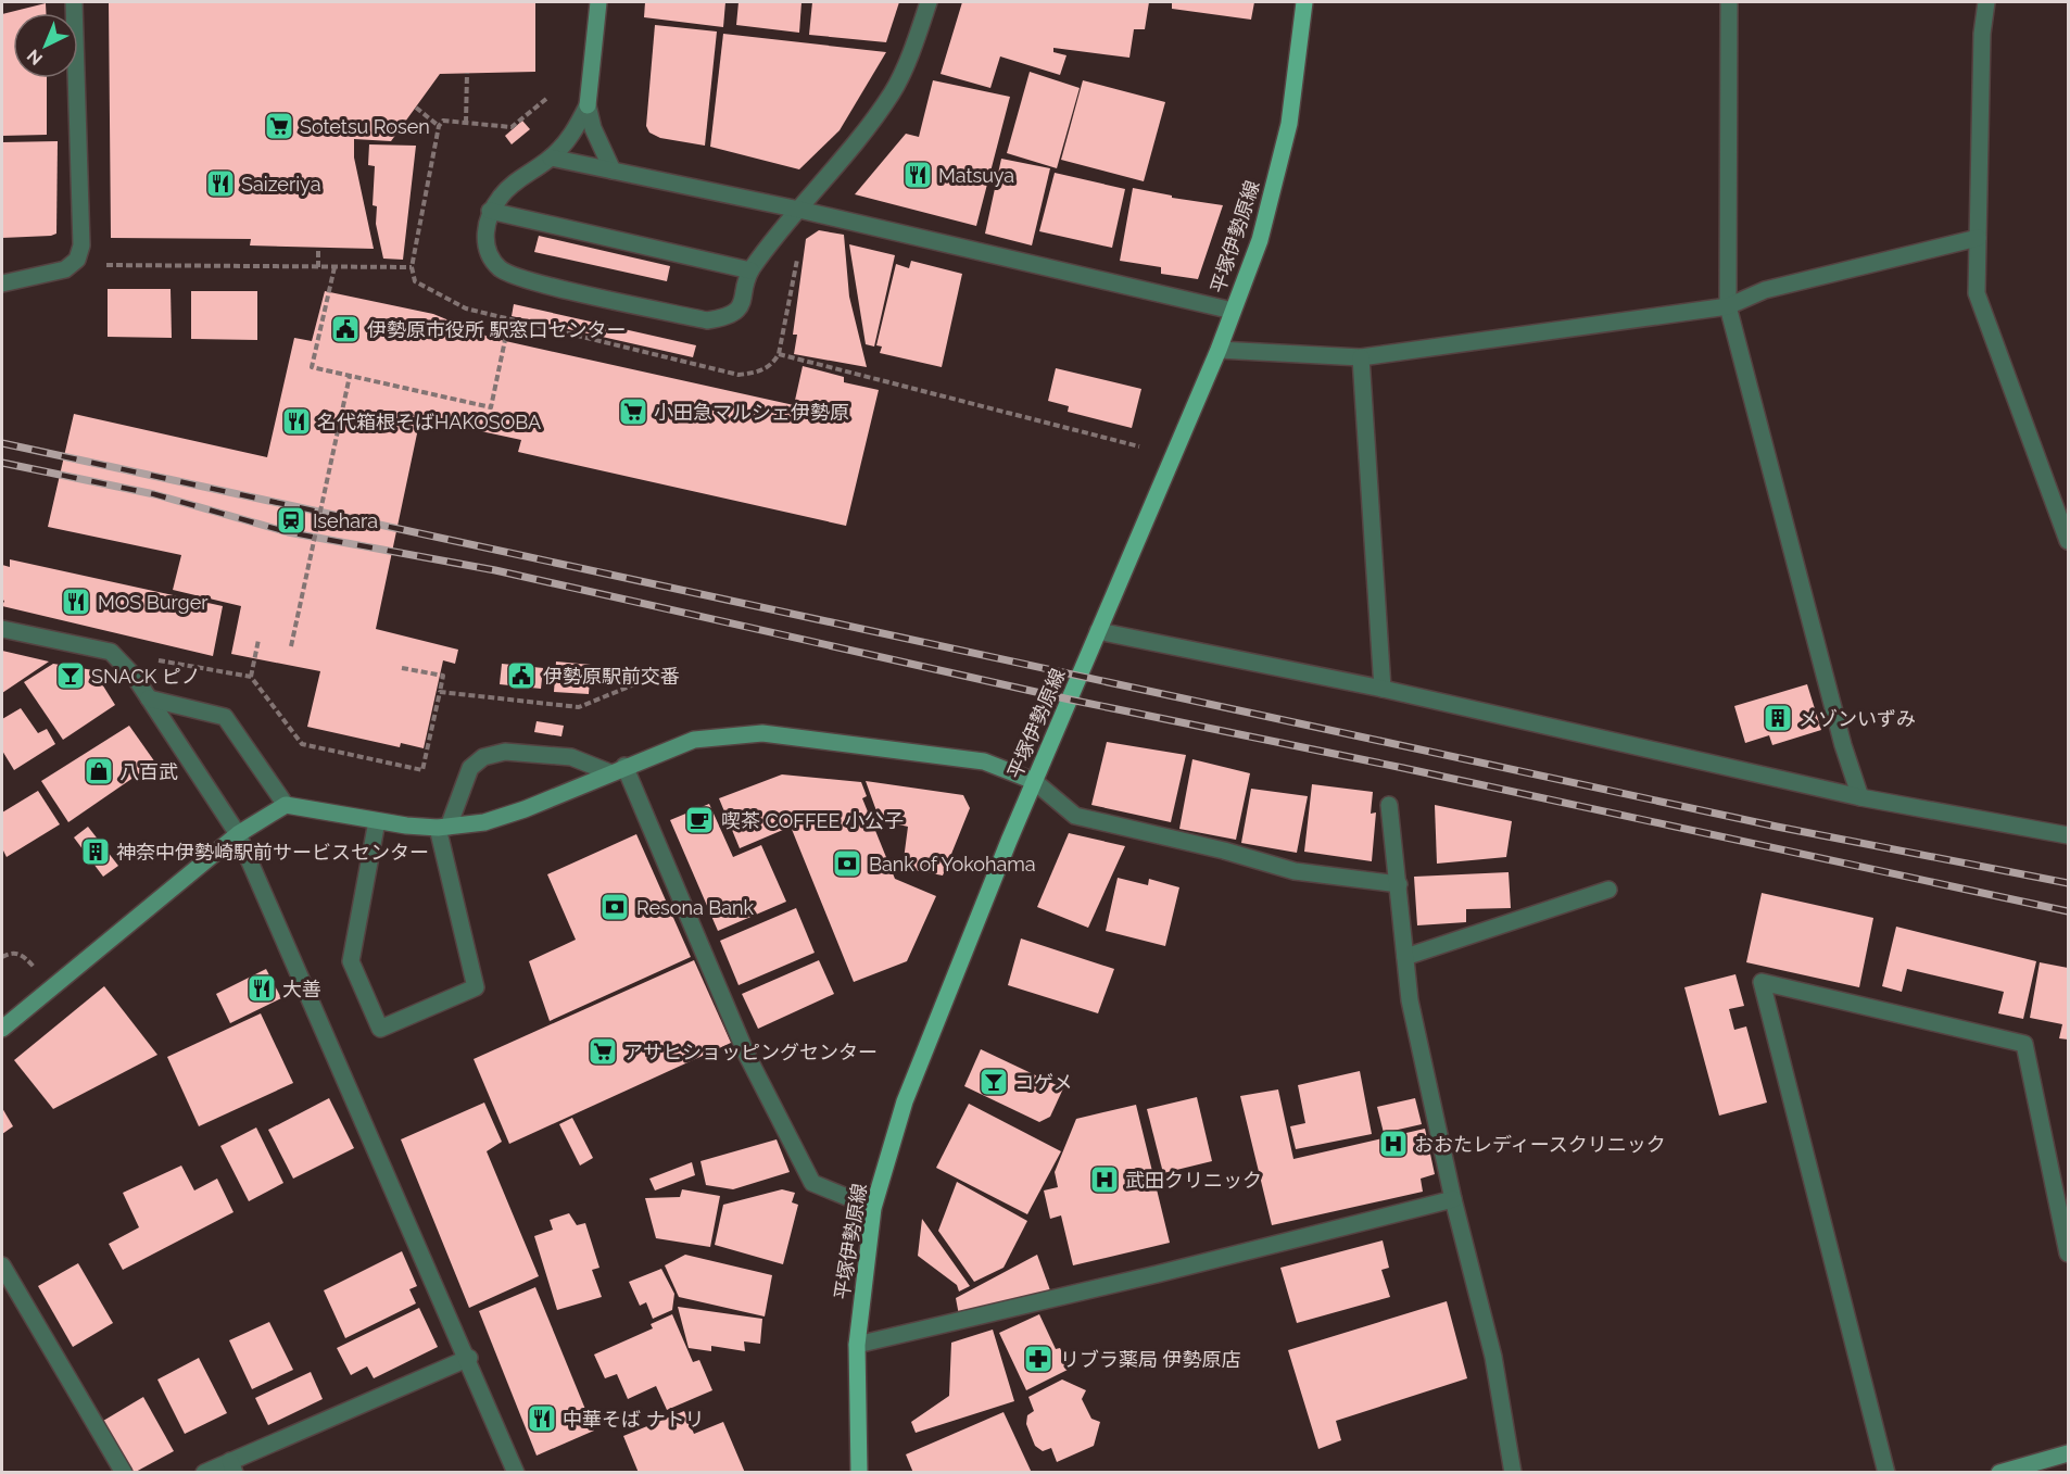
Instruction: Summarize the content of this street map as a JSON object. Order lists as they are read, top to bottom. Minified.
{"streets":{"main road":["平塚伊勢原線"]},"places":{"supermarket":["Sotetsu Rosen","小田急マルシェ伊勢原","アサヒショッピングセンター"],"restaurant":["Matsuya","Saizeriya","名代箱根そばHAKOSOBA","MOS Burger","大善","中華そば ナトリ"],"public building":["伊勢原市役所 駅窓口センター","伊勢原駅前交番"],"station":["Isehara"],"bar":["SNACK ピノ","コゲメ"],"building":["メゾンいずみ","神奈中伊勢崎駅前サービスセンター"],"shop":["八百武"],"cafe":["喫茶 COFFEE 小公子"],"bank":["Bank of Yokohama","Resona Bank"],"hospital":["おおたレディースクリニック","武田クリニック"],"pharmacy":["リブラ薬局 伊勢原店"]},"north":"bottom left"}
